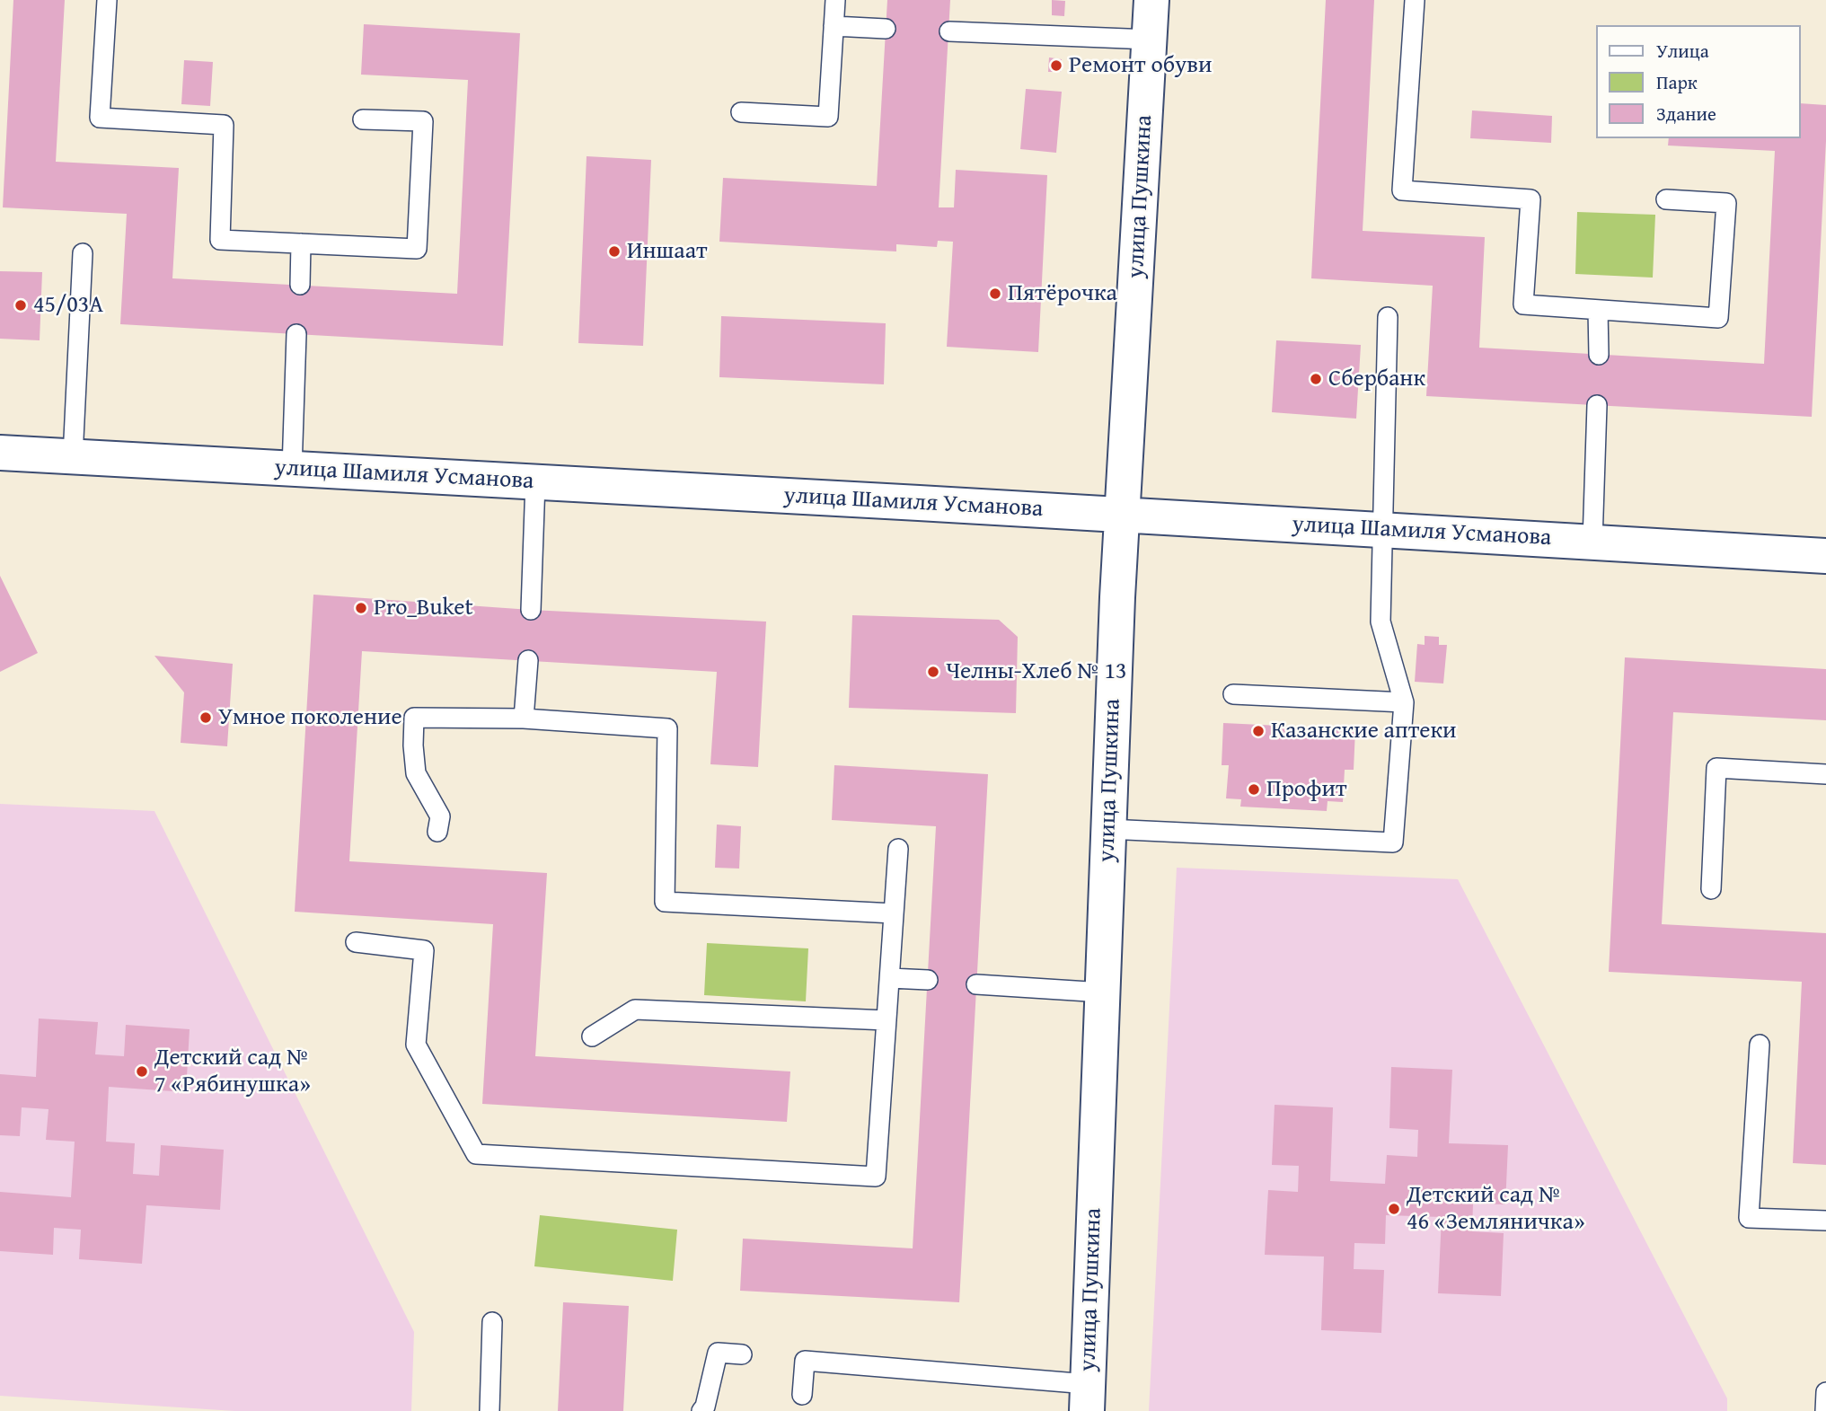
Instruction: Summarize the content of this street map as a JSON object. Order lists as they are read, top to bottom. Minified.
{"streets":{"street":["улица Пушкина","улица Шамиля Усманова"]},"crossings":[["улица Пушкина","улица Шамиля Усманова"]],"places":["Ремонт обуви","Иншаат","Пятёрочка","45/03А","Сбербанк","Pro_Buket","Челны-Хлеб № 13","Умное поколение","Казанские аптеки","Профит","Детский сад № 7 «Рябинушка»","Детский сад № 46 «Земляничка»"],"legend":["Улица","Парк","Здание"]}
